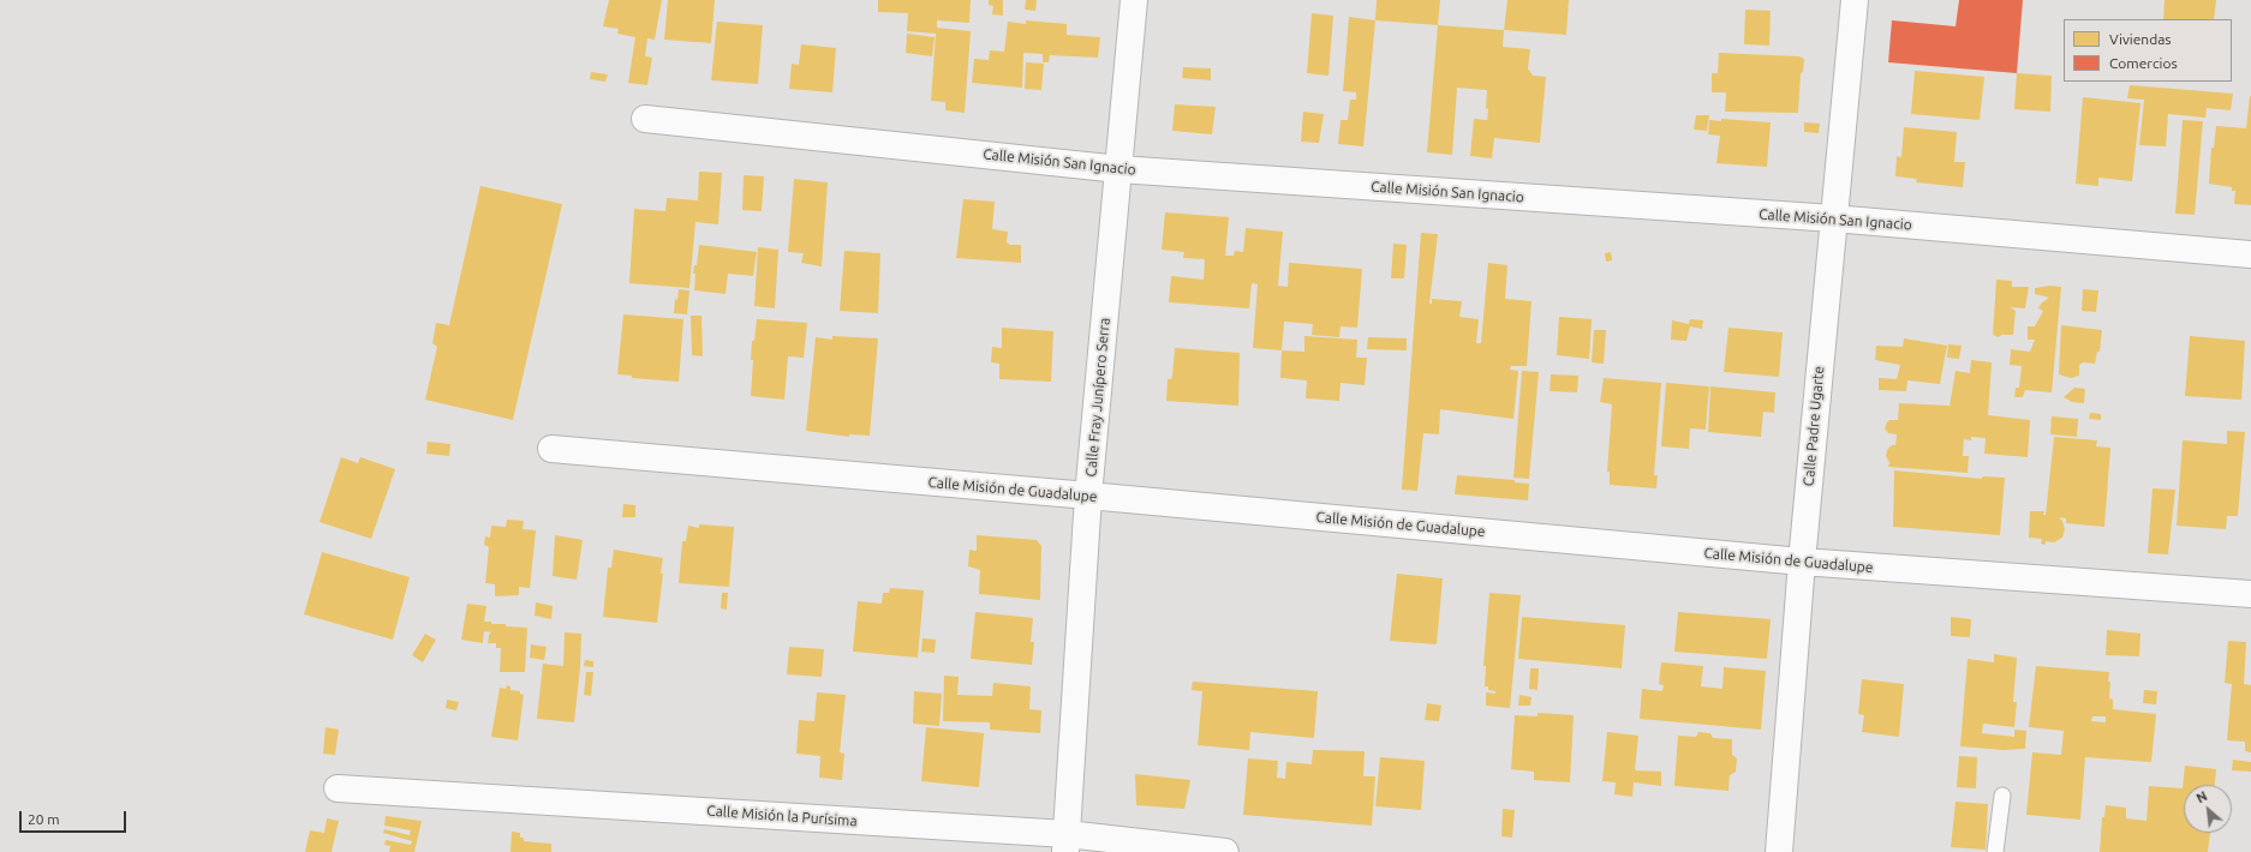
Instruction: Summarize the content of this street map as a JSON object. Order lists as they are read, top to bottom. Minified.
{"streets":{"street":["Calle Misión San Ignacio","Calle Fray Junípero Serra","Calle Padre Ugarte","Calle Misión de Guadalupe","Calle Misión la Purísima"]},"crossings":[["Calle Misión San Ignacio","Calle Fray Junípero Serra"],["Calle Misión San Ignacio","Calle Padre Ugarte"],["Calle Fray Junípero Serra","Calle Misión de Guadalupe"],["Calle Fray Junípero Serra","Calle Misión la Purísima"],["Calle Padre Ugarte","Calle Misión de Guadalupe"]],"legend":["Viviendas","Comercios"],"scale_bar":"20 m","north":"top left"}
